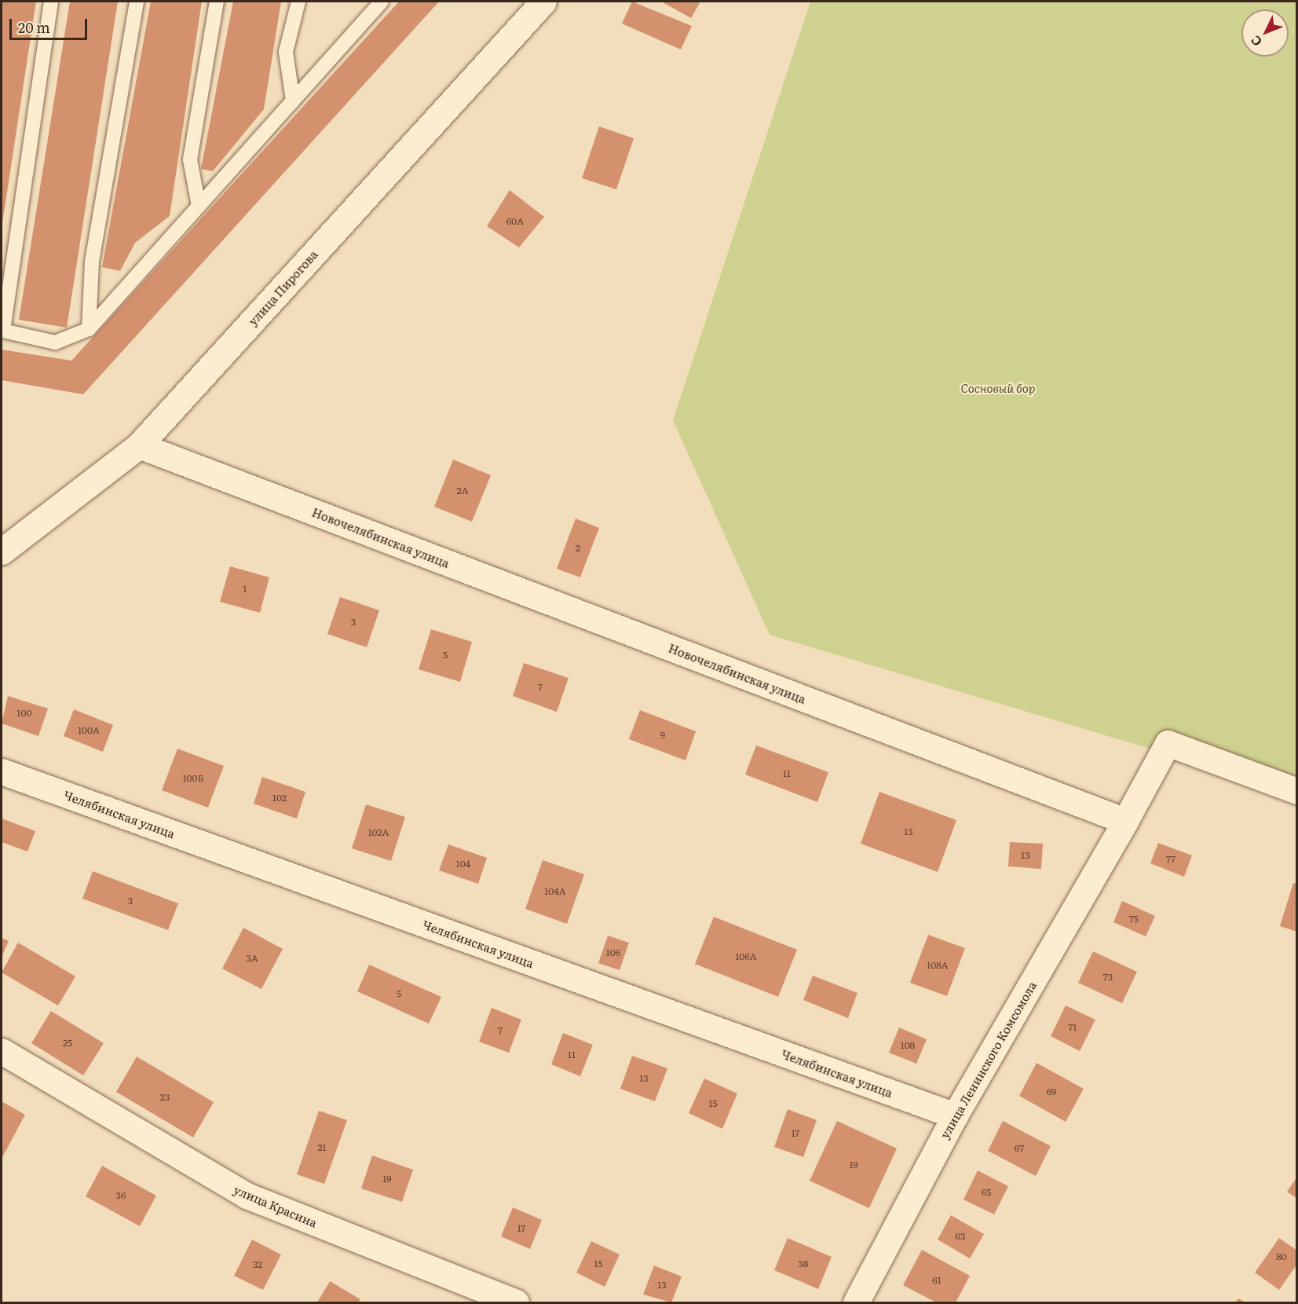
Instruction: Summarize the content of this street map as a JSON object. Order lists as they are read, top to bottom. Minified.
{"streets":{"street":["улица Пирогова","Новочелябинская улица","Челябинская улица","улица Ленинского Комсомола","улица Красина"]},"crossings":[["улица Пирогова","Новочелябинская улица"],["Новочелябинская улица","улица Ленинского Комсомола"],["Челябинская улица","улица Ленинского Комсомола"]],"parks":["Сосновый бор"],"house_numbers":["60А","2А","2","1","3","5","7","100","100А","9","11","100Б","102","13","102А","13","77","104","104А","3","75","106","106А","3А","108А","73","5","71","7","25","108","11","13","69","23","15","17","21","67","19","19","65","36","17","63","80","15","38","32","61","13"],"scale_bar":"20 m","north":"bottom left"}
